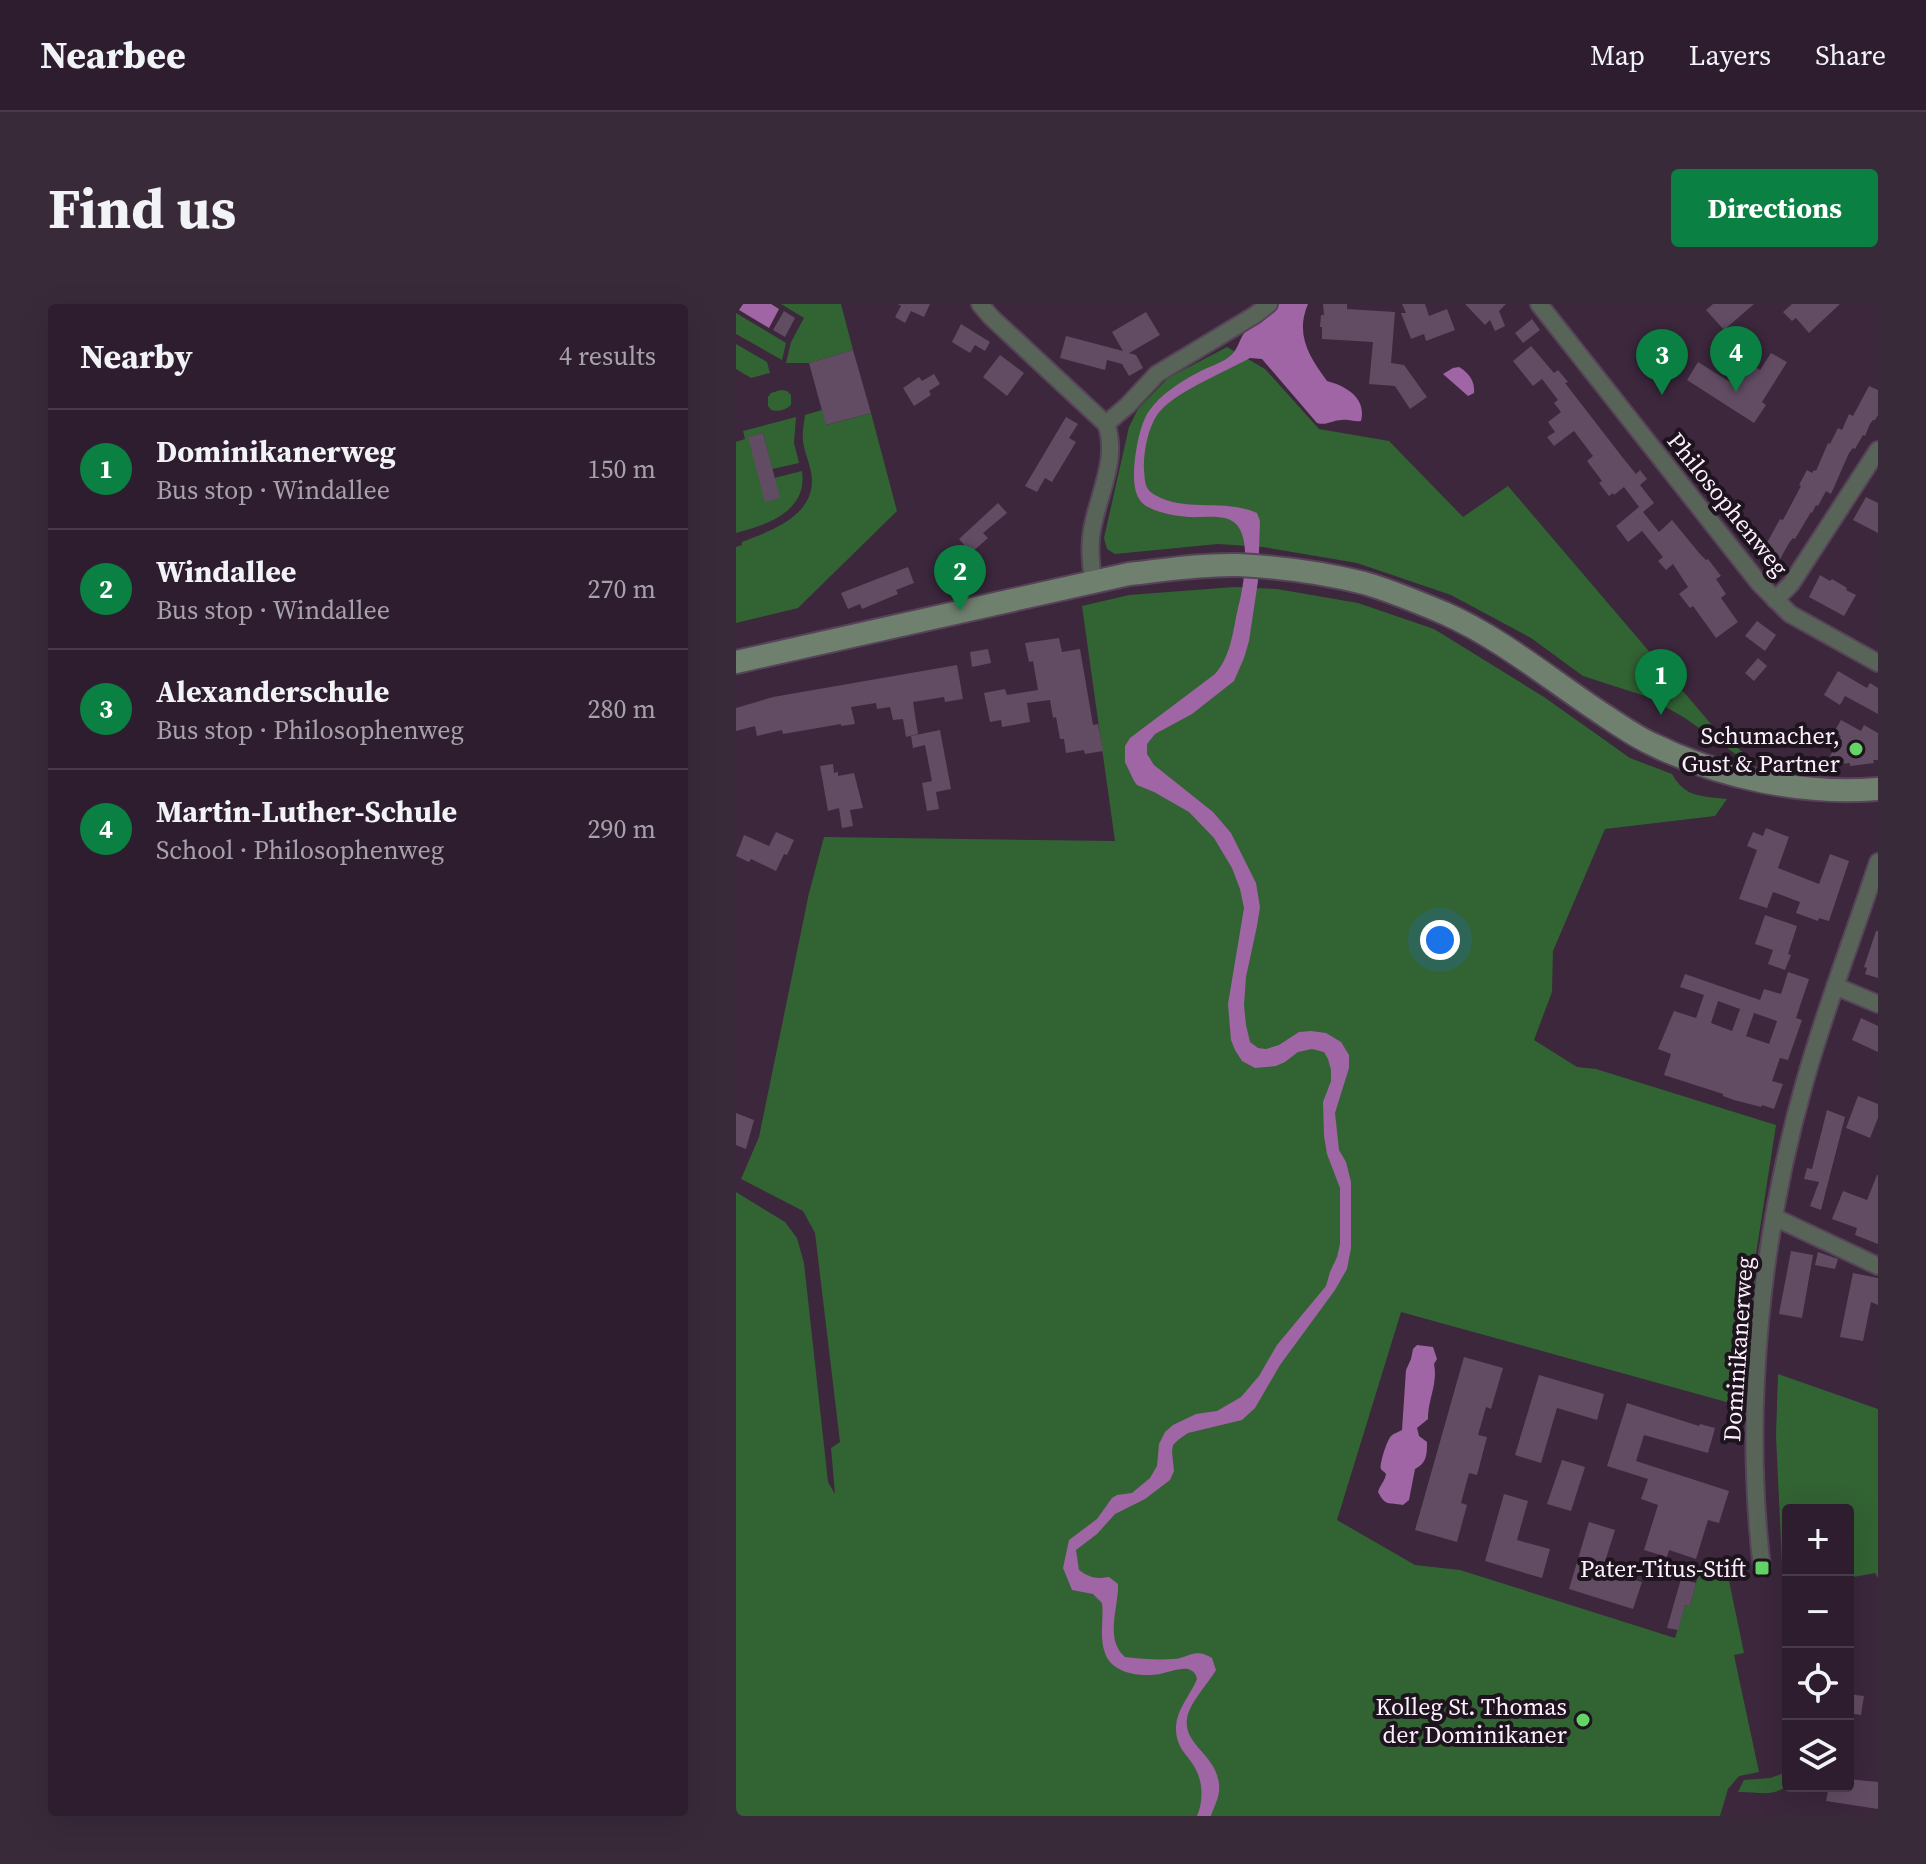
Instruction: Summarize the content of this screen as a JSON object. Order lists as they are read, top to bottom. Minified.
{"streets":{"street":["Philosophenweg","Dominikanerweg"]},"places":{"other":["Schumacher, Gust & Partner","Kolleg St. Thomas der Dominikaner"],"transit":["Pater-Titus-Stift"]},"page":{"header":"Nearbee","nav":["Map","Layers","Share"],"buttons":"Directions","title":"Find us","heading":["Nearby","4 results"],"pins":["4","3","2","1"],"list":[{"mark":"1","name":"Dominikanerweg","note":"Bus stop · Windallee","value":"150 m"},{"mark":"2","name":"Windallee","note":"Bus stop · Windallee","value":"270 m"},{"mark":"3","name":"Alexanderschule","note":"Bus stop · Philosophenweg","value":"280 m"},{"mark":"4","name":"Martin-Luther-Schule","note":"School · Philosophenweg","value":"290 m"}],"map_buttons":["+","−"]}}
